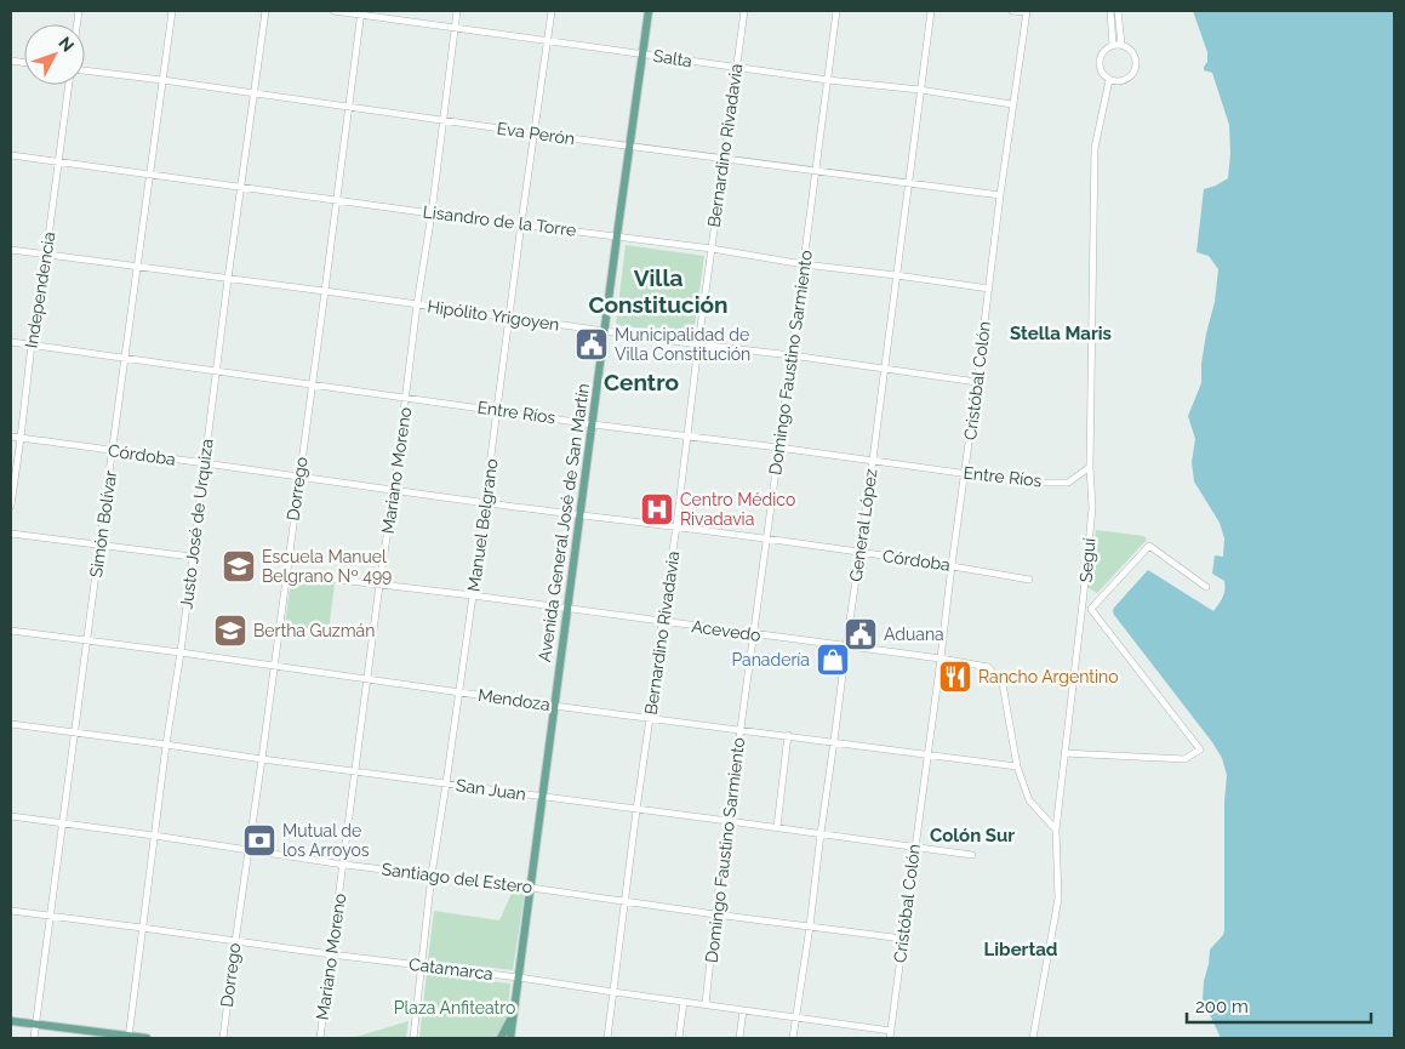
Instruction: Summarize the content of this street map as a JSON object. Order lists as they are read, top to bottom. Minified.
{"streets":{"main road":["Avenida General José de San Martín"],"street":["Salta","Eva Perón","Bernardino Rivadavia","Lisandro de la Torre","Independencia","Hipólito Yrigoyen","Domingo Faustino Sarmiento","Cristóbal Colón","Entre Ríos","Córdoba","Mariano Moreno","Dorrego","Simón Bolívar","Justo José de Urquiza","Manuel Belgrano","General López","Seguí","Acevedo","Mendoza","San Juan","Santiago del Estero","Catamarca"]},"crossings":[["Salta","Bernardino Rivadavia"],["Salta","Domingo Faustino Sarmiento"],["Salta","Cristóbal Colón"],["Salta","Mariano Moreno"],["Salta","Dorrego"],["Salta","Avenida General José de San Martín"],["Salta","Manuel Belgrano"],["Salta","General López"],["Eva Perón","Bernardino Rivadavia"],["Eva Perón","Domingo Faustino Sarmiento"],["Eva Perón","Cristóbal Colón"],["Eva Perón","Mariano Moreno"],["Eva Perón","Dorrego"],["Eva Perón","Avenida General José de San Martín"],["Eva Perón","Simón Bolívar"],["Eva Perón","Justo José de Urquiza"],["Eva Perón","Manuel Belgrano"],["Eva Perón","General López"],["Bernardino Rivadavia","Lisandro de la Torre"],["Bernardino Rivadavia","Hipólito Yrigoyen"],["Bernardino Rivadavia","Entre Ríos"],["Bernardino Rivadavia","Córdoba"],["Bernardino Rivadavia","Acevedo"],["Bernardino Rivadavia","Mendoza"],["Bernardino Rivadavia","San Juan"],["Bernardino Rivadavia","Santiago del Estero"],["Bernardino Rivadavia","Catamarca"],["Lisandro de la Torre","Independencia"],["Lisandro de la Torre","Domingo Faustino Sarmiento"],["Lisandro de la Torre","Cristóbal Colón"],["Lisandro de la Torre","Mariano Moreno"],["Lisandro de la Torre","Dorrego"],["Lisandro de la Torre","Avenida General José de San Martín"],["Lisandro de la Torre","Simón Bolívar"],["Lisandro de la Torre","Justo José de Urquiza"],["Lisandro de la Torre","Manuel Belgrano"],["Lisandro de la Torre","General López"],["Independencia","Hipólito Yrigoyen"],["Independencia","Entre Ríos"],["Independencia","Córdoba"],["Hipólito Yrigoyen","Domingo Faustino Sarmiento"],["Hipólito Yrigoyen","Cristóbal Colón"],["Hipólito Yrigoyen","Mariano Moreno"],["Hipólito Yrigoyen","Dorrego"],["Hipólito Yrigoyen","Avenida General José de San Martín"],["Hipólito Yrigoyen","Simón Bolívar"],["Hipólito Yrigoyen","Justo José de Urquiza"],["Hipólito Yrigoyen","Manuel Belgrano"],["Hipólito Yrigoyen","General López"],["Domingo Faustino Sarmiento","Entre Ríos"],["Domingo Faustino Sarmiento","Córdoba"],["Domingo Faustino Sarmiento","Acevedo"],["Domingo Faustino Sarmiento","Mendoza"],["Domingo Faustino Sarmiento","San Juan"],["Domingo Faustino Sarmiento","Santiago del Estero"],["Domingo Faustino Sarmiento","Catamarca"],["Cristóbal Colón","Entre Ríos"],["Cristóbal Colón","Córdoba"],["Cristóbal Colón","Acevedo"],["Cristóbal Colón","Mendoza"],["Cristóbal Colón","San Juan"],["Cristóbal Colón","Santiago del Estero"],["Cristóbal Colón","Catamarca"],["Entre Ríos","Mariano Moreno"],["Entre Ríos","Dorrego"],["Entre Ríos","Avenida General José de San Martín"],["Entre Ríos","Simón Bolívar"],["Entre Ríos","Justo José de Urquiza"],["Entre Ríos","Manuel Belgrano"],["Entre Ríos","General López"],["Entre Ríos","Seguí"],["Córdoba","Mariano Moreno"],["Córdoba","Dorrego"],["Córdoba","Avenida General José de San Martín"],["Córdoba","Simón Bolívar"],["Córdoba","Justo José de Urquiza"],["Córdoba","Manuel Belgrano"],["Córdoba","General López"],["Mariano Moreno","Acevedo"],["Mariano Moreno","Mendoza"],["Mariano Moreno","San Juan"],["Mariano Moreno","Santiago del Estero"],["Mariano Moreno","Catamarca"],["Dorrego","Acevedo"],["Dorrego","Mendoza"],["Dorrego","San Juan"],["Dorrego","Santiago del Estero"],["Dorrego","Catamarca"],["Avenida General José de San Martín","Acevedo"],["Avenida General José de San Martín","Mendoza"],["Avenida General José de San Martín","San Juan"],["Avenida General José de San Martín","Santiago del Estero"],["Avenida General José de San Martín","Catamarca"],["Simón Bolívar","Mendoza"],["Simón Bolívar","San Juan"],["Simón Bolívar","Santiago del Estero"],["Simón Bolívar","Catamarca"],["Justo José de Urquiza","Mendoza"],["Justo José de Urquiza","San Juan"],["Justo José de Urquiza","Santiago del Estero"],["Justo José de Urquiza","Catamarca"],["Manuel Belgrano","Acevedo"],["Manuel Belgrano","Mendoza"],["Manuel Belgrano","San Juan"],["Manuel Belgrano","Santiago del Estero"],["Manuel Belgrano","Catamarca"],["General López","Acevedo"],["General López","Mendoza"],["General López","San Juan"],["General López","Santiago del Estero"],["General López","Catamarca"],["Seguí","Acevedo"],["Acevedo","Mendoza"]],"districts":["Villa Constitución","Stella Maris","Centro","Colón Sur","Libertad"],"parks":["Plaza Anfiteatro"],"places":{"public building":["Municipalidad de Villa Constitución","Aduana"],"hospital":["Centro Médico Rivadavia"],"school or university":["Escuela Manuel Belgrano Nº 499","Bertha Guzmán"],"shop":["Panadería"],"restaurant":["Rancho Argentino"],"bank":["Mutual de los Arroyos"]},"scale_bar":"200 m","north":"top right"}
